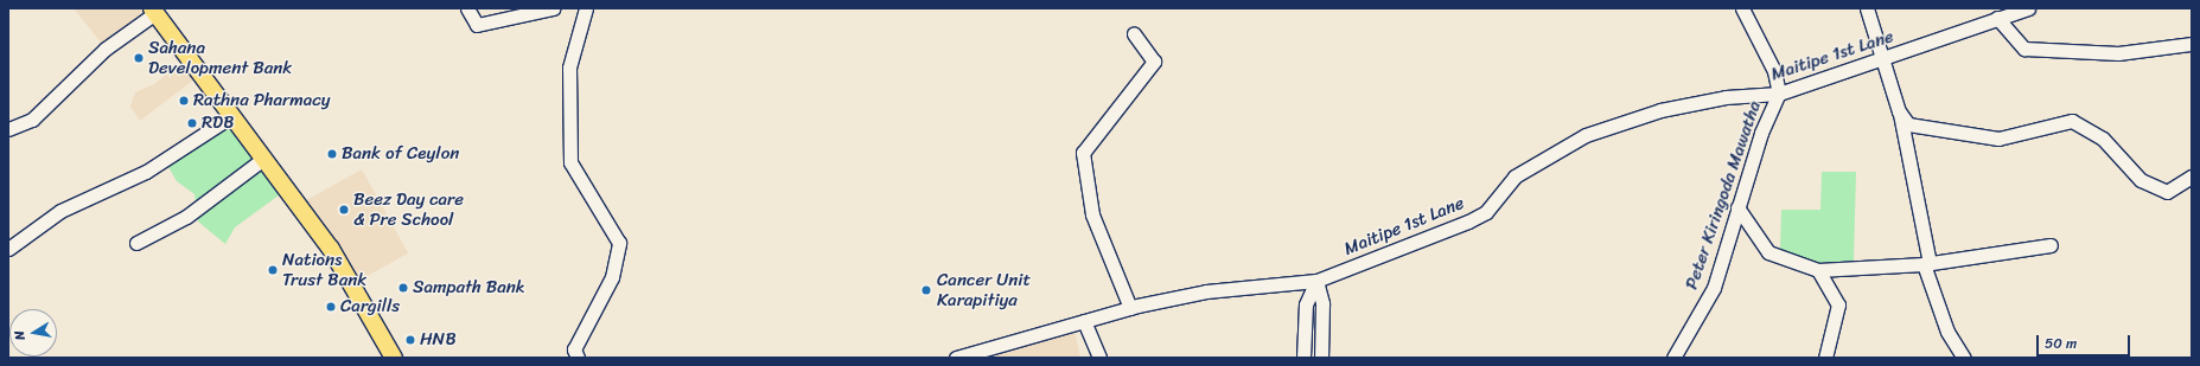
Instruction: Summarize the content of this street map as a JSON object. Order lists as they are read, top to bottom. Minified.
{"streets":{"street":["Maitipe 1st Lane","Peter Kiringoda Mawatha"]},"crossings":[["Maitipe 1st Lane","Peter Kiringoda Mawatha"]],"places":["Sahana Development Bank","Rathna Pharmacy","RDB","Bank of Ceylon","Beez Day care & Pre School","Nations Trust Bank","Sampath Bank","Cancer Unit Karapitiya","Cargills","HNB"],"scale_bar":"50 m","north":"left"}
